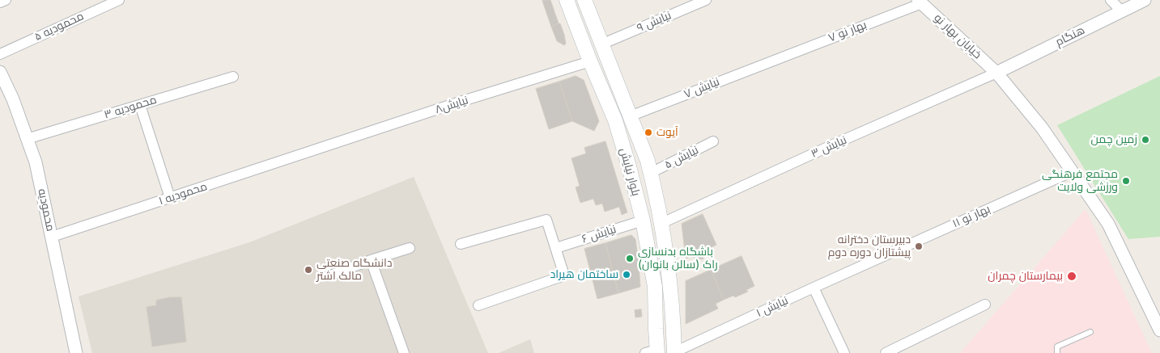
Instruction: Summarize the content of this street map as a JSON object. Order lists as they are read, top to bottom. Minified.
{"streets":{"main road":["بلوار نیایش"],"street":["نیایش ۹","۵ محمودیه","۷ بهار نو","خیابان بهار نو","هنگام","نیایش ۷","نیایش۸","۳ محمودیه","نیایش ۳","نیایش ۵","۱ محمودیه","محمودیه","۱۱ بهار نو","نیایش ۶","نیایش ۱"]},"crossings":[["نیایش ۹","بلوار نیایش"],["۷ بهار نو","خیابان بهار نو"],["۷ بهار نو","نیایش ۷"],["خیابان بهار نو","هنگام"],["خیابان بهار نو","نیایش ۳"],["خیابان بهار نو","۱۱ بهار نو"],["هنگام","نیایش ۳"],["نیایش ۷","بلوار نیایش"],["نیایش۸","بلوار نیایش"],["نیایش۸","۱ محمودیه"],["۳ محمودیه","محمودیه"],["نیایش ۳","بلوار نیایش"],["نیایش ۵","بلوار نیایش"],["بلوار نیایش","نیایش ۶"],["بلوار نیایش","نیایش ۱"],["۱ محمودیه","محمودیه"],["۱۱ بهار نو","نیایش ۱"]],"places":["آیوت","زمین چمن","مجتمع فرهنگی ورزشی ولایت","دبیرستان دخترانه پیشتازان دوره دوم","باشگاه بدنسازی راک (سالن بانوان)","دانشگاه صنعتی مالک اشتر","ساختمان هیراد","بیمارستان چمران"]}
